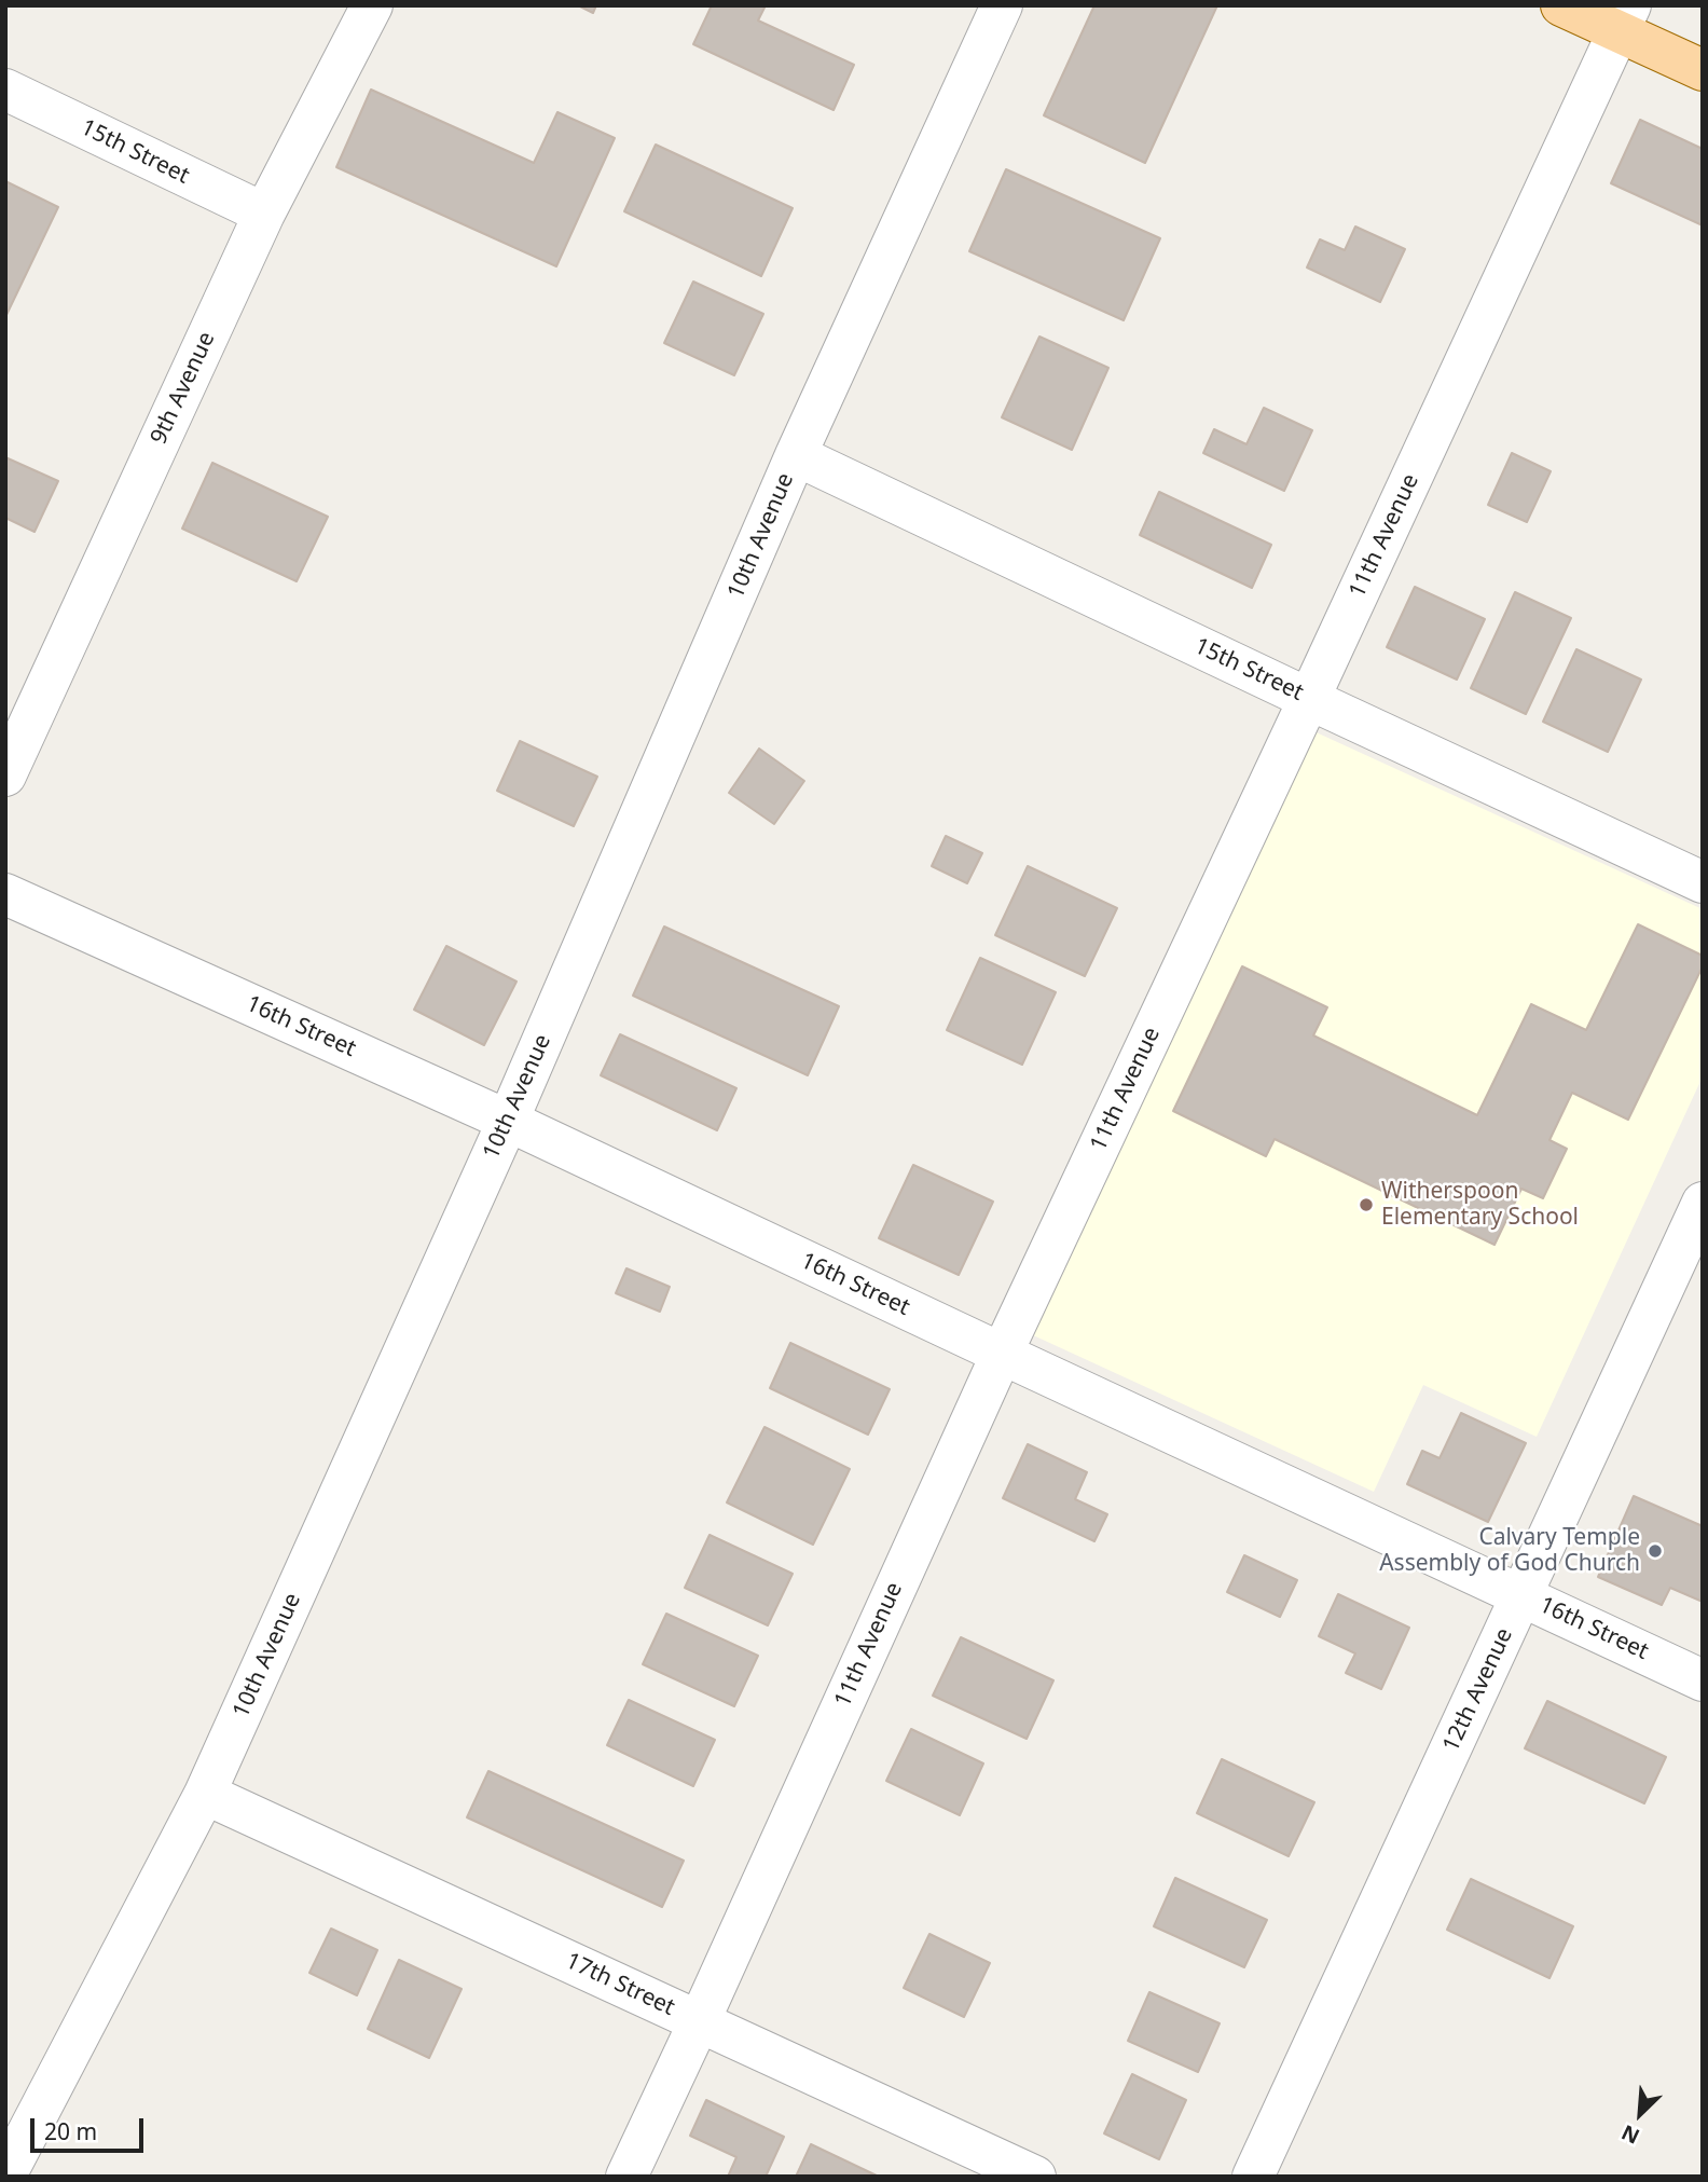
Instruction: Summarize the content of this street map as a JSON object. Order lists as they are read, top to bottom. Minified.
{"streets":{"street":["15th Street","9th Avenue","10th Avenue","11th Avenue","16th Street","12th Avenue","17th Street"]},"crossings":[["15th Street","9th Avenue"],["15th Street","10th Avenue"],["15th Street","11th Avenue"],["10th Avenue","16th Street"],["10th Avenue","17th Street"],["11th Avenue","16th Street"],["11th Avenue","17th Street"],["16th Street","12th Avenue"]],"places":["Witherspoon Elementary School","Calvary Temple Assembly of God Church"],"scale_bar":"20 m","north":"bottom left"}
